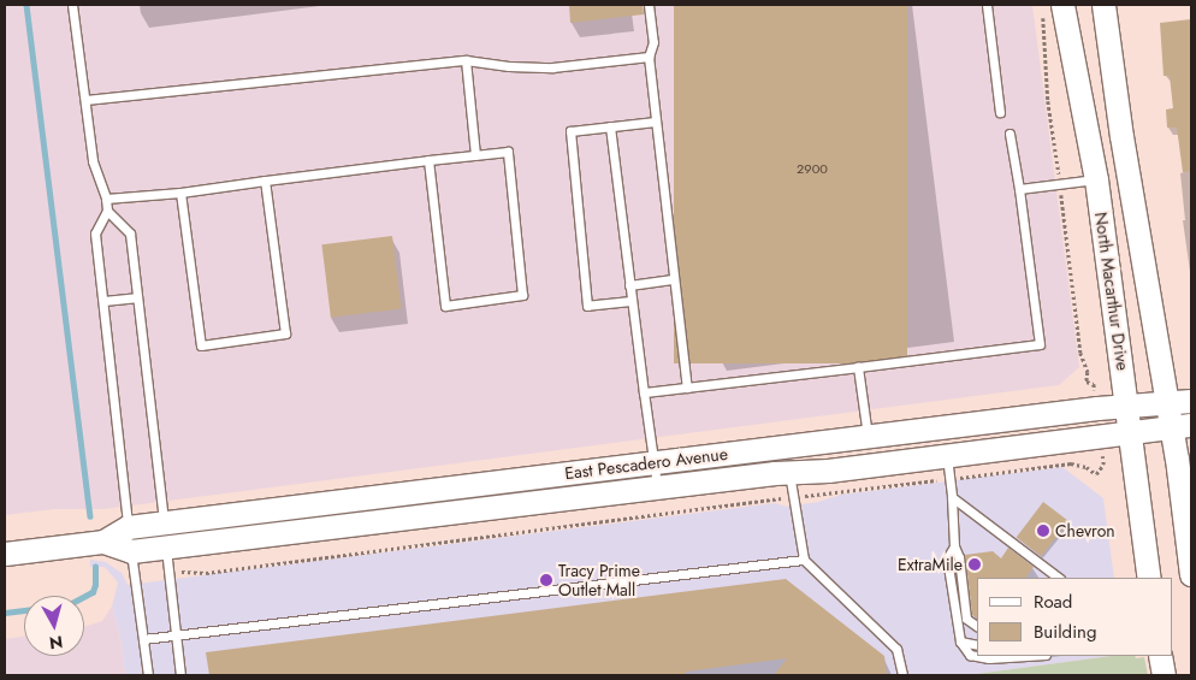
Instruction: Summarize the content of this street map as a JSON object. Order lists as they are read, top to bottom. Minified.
{"streets":{"street":["North Macarthur Drive","East Pescadero Avenue"]},"crossings":[["North Macarthur Drive","East Pescadero Avenue"]],"places":["Chevron","ExtraMile","Tracy Prime Outlet Mall"],"house_numbers":["2900"],"legend":["Road","Building"],"north":"bottom"}
